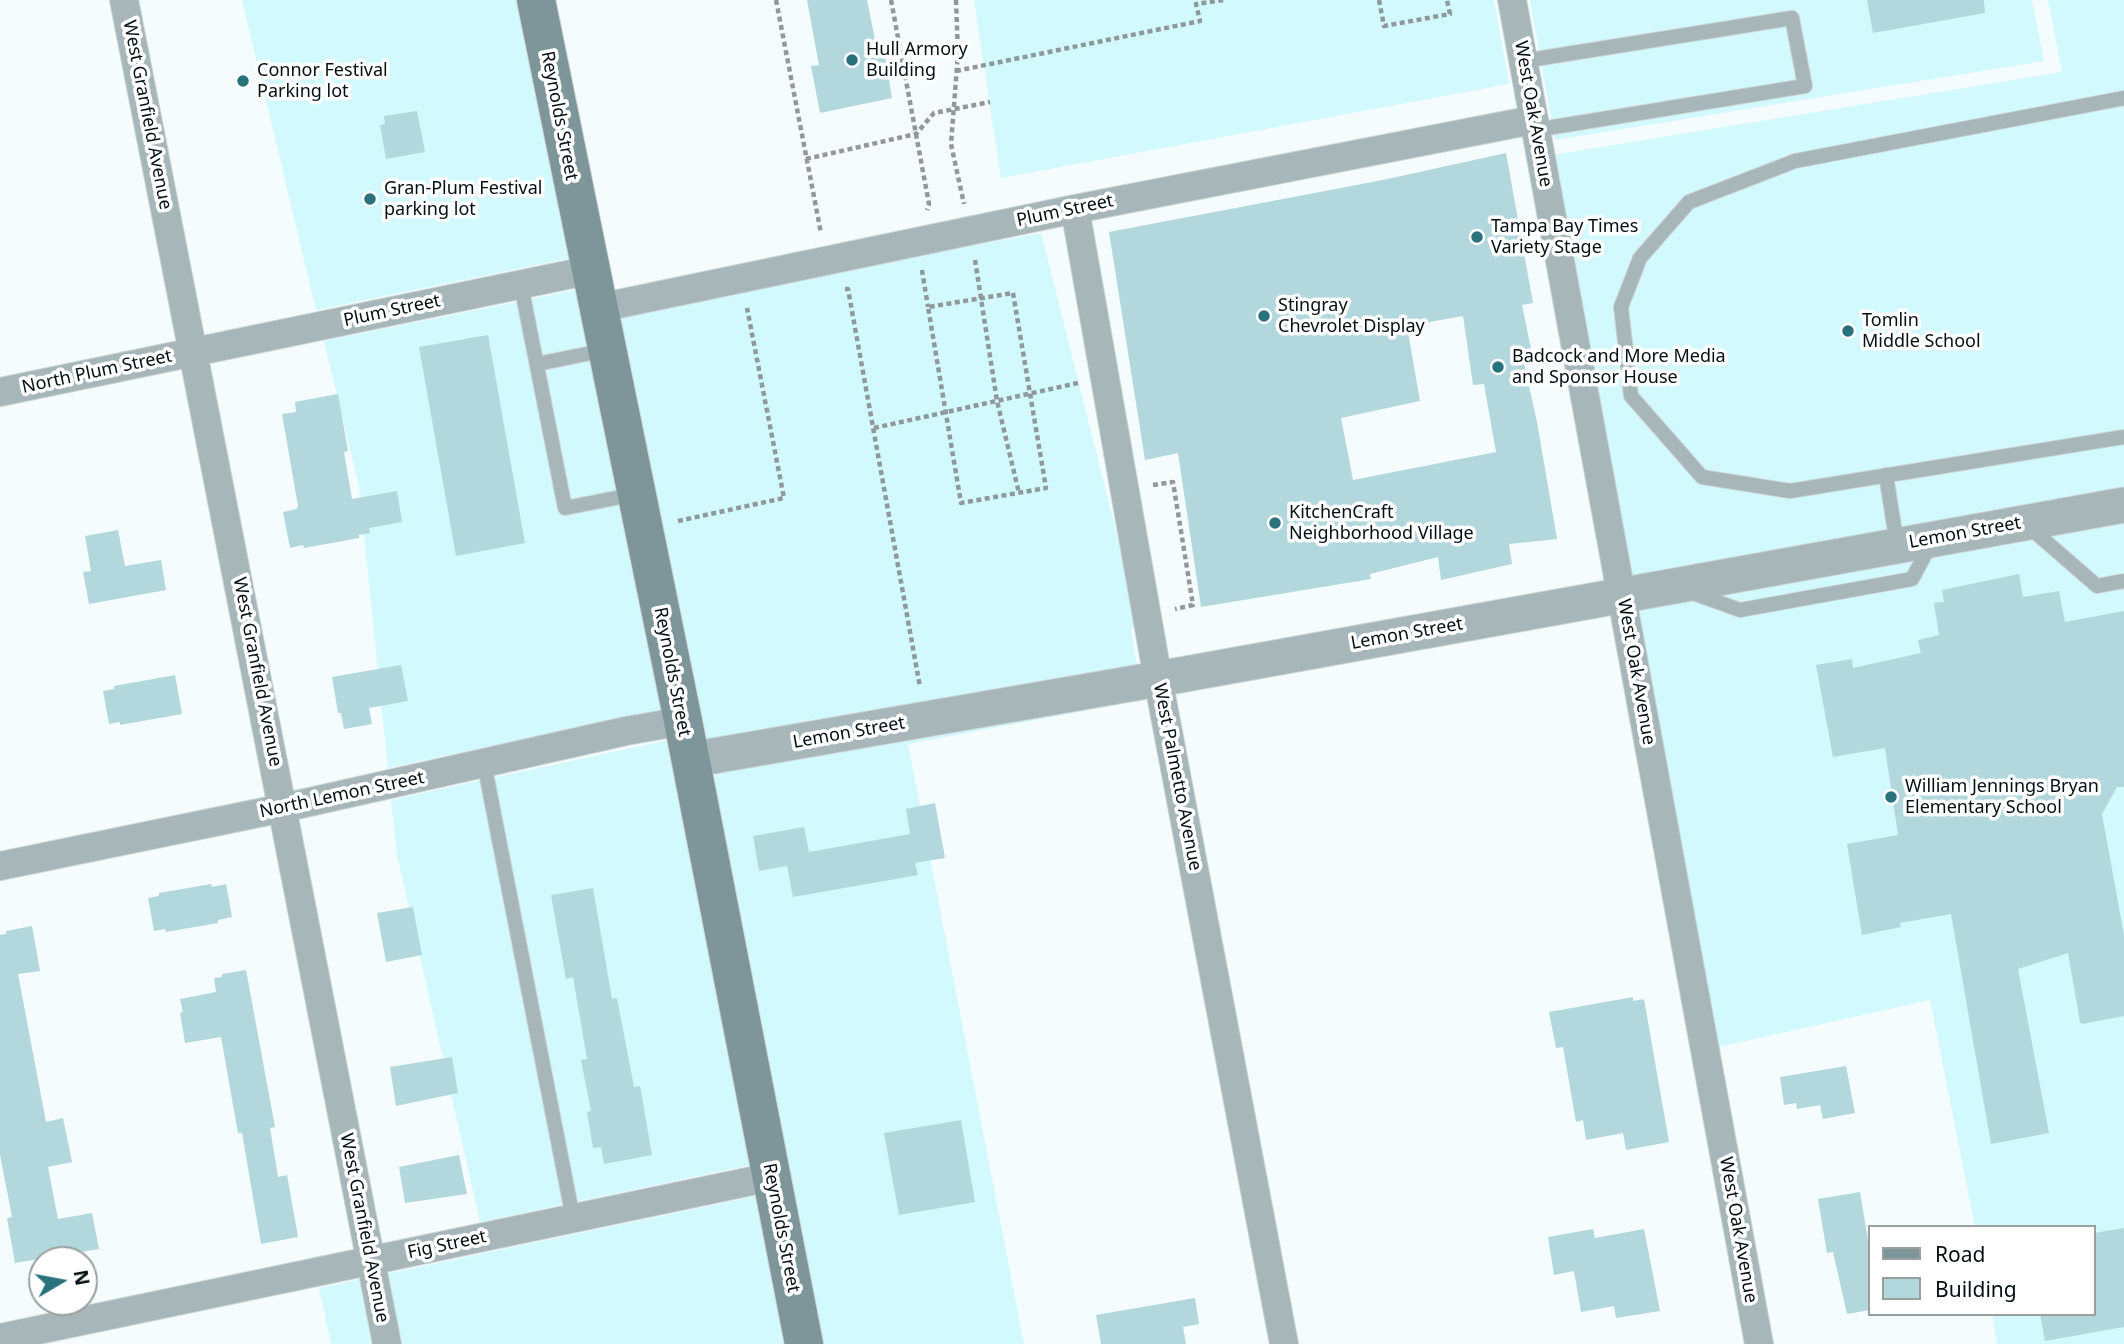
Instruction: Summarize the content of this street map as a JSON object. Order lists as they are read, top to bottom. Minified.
{"streets":{"main road":["Reynolds Street"],"street":["West Oak Avenue","West Granfield Avenue","Plum Street","North Plum Street","Lemon Street","West Palmetto Avenue","North Lemon Street","Fig Street"]},"crossings":[["West Oak Avenue","Plum Street"],["West Oak Avenue","Lemon Street"],["West Granfield Avenue","Plum Street"],["West Granfield Avenue","North Plum Street"],["West Granfield Avenue","North Lemon Street"],["West Granfield Avenue","Fig Street"],["Reynolds Street","Plum Street"],["Reynolds Street","Lemon Street"],["Reynolds Street","North Lemon Street"],["Reynolds Street","Fig Street"],["Plum Street","North Plum Street"],["Plum Street","West Palmetto Avenue"],["Lemon Street","West Palmetto Avenue"]],"places":["Hull Armory Building","Connor Festival Parking lot","Gran-Plum Festival parking lot","Tampa Bay Times Variety Stage","Stingray Chevrolet Display","Tomlin Middle School","Badcock and More Media and Sponsor House","KitchenCraft Neighborhood Village","William Jennings Bryan Elementary School"],"legend":["Road","Building"],"north":"right"}
